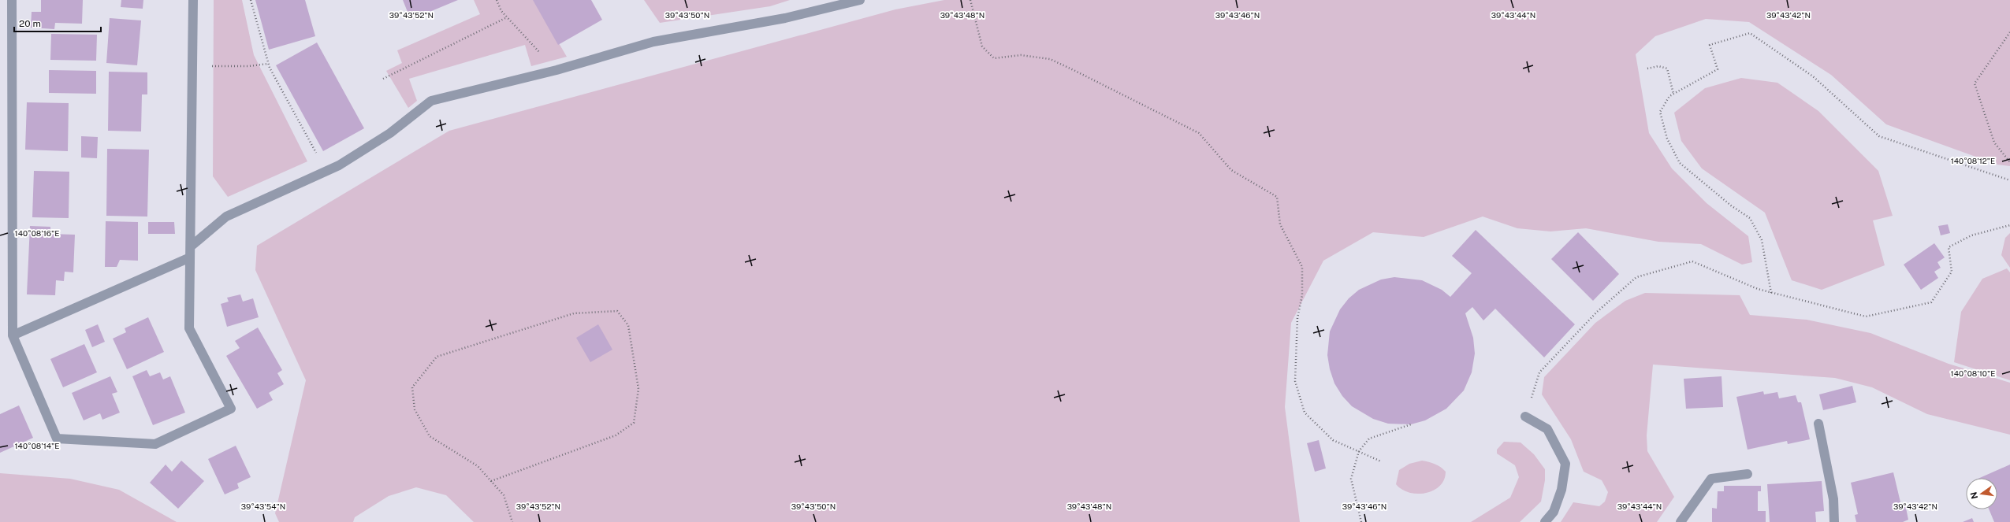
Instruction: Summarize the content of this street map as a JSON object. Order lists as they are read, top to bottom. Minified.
{"scale_bar":"20 m","north":"left","coordinates":["39°43'52\"N","39°43'50\"N","39°43'48\"N","39°43'46\"N","39°43'44\"N","39°43'42\"N","140°08'12\"E","140°08'16\"E","140°08'10\"E","140°08'14\"E","39°43'54\"N"]}
